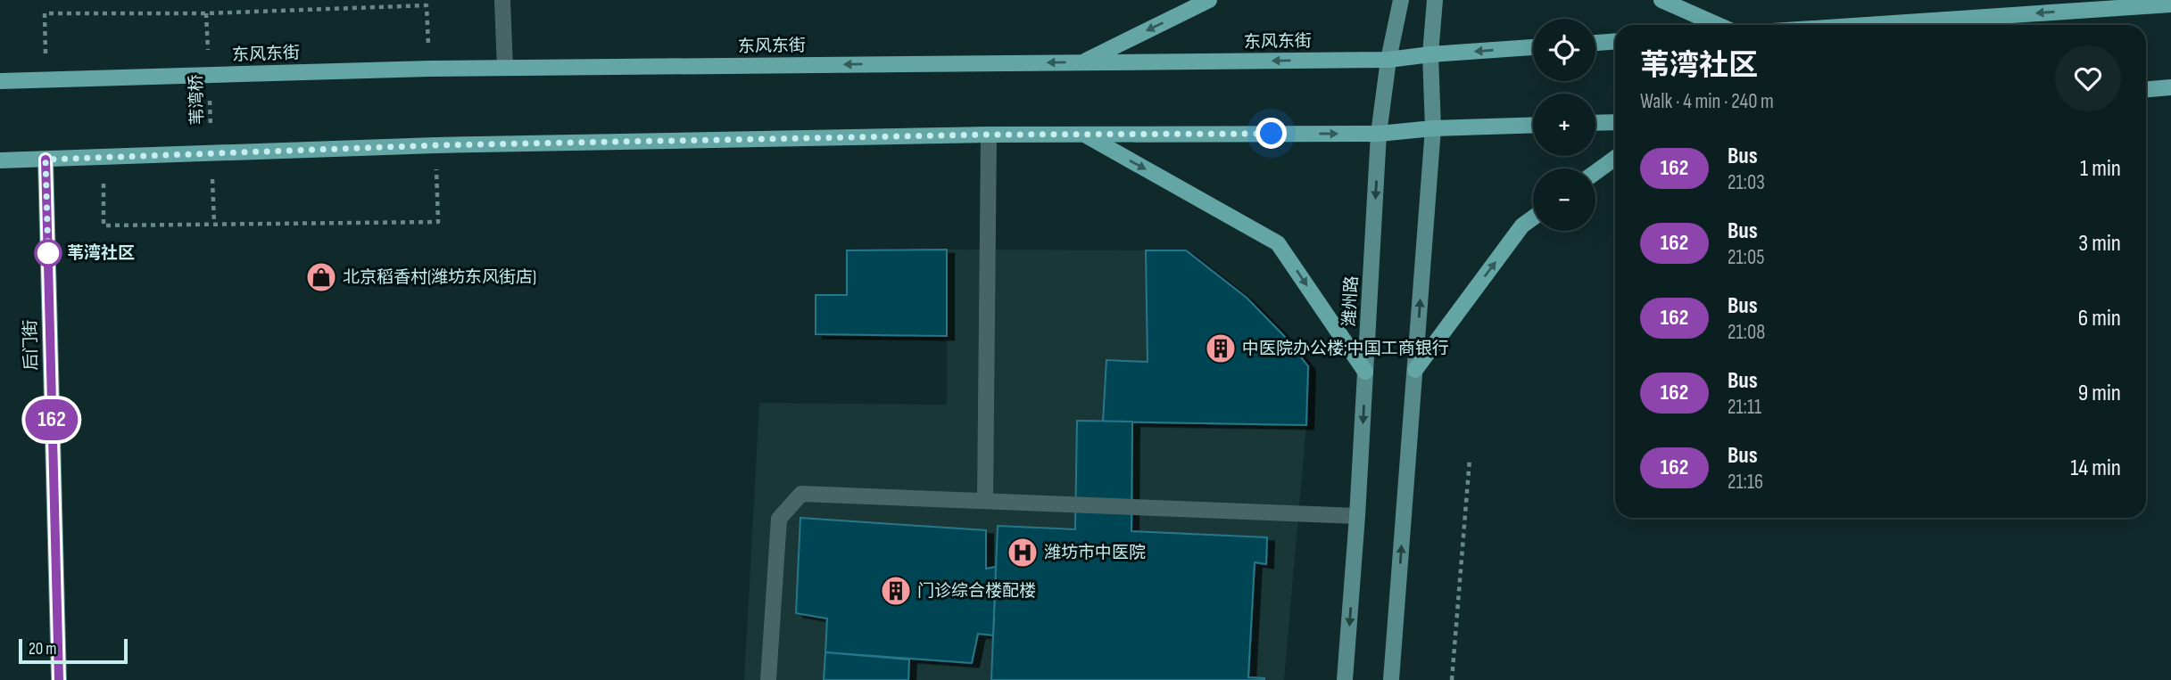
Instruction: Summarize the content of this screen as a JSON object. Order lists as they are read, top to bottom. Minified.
{"streets":{"main road":["东风东街","潍州路","后门街"],"path":["苇湾桥"]},"crossings":[["东风东街","潍州路"]],"places":{"other":["苇湾社区"],"shop":["北京稻香村(潍坊东风街店)"],"building":["中医院办公楼;中国工商银行","门诊综合楼配楼"],"hospital":["潍坊市中医院"]},"lines":["bus line 162"],"scale_bar":"20 m","page":{"on_map":"162","map_buttons":["+","−"],"heading":["苇湾社区","Walk · 4 min · 240 m"],"list":[{"mark":"162","name":"Bus","note":"21:03","value":"1 min"},{"mark":"162","name":"Bus","note":"21:05","value":"3 min"},{"mark":"162","name":"Bus","note":"21:08","value":"6 min"},{"mark":"162","name":"Bus","note":"21:11","value":"9 min"},{"mark":"162","name":"Bus","note":"21:16","value":"14 min"}],"scale":"20 m"}}
